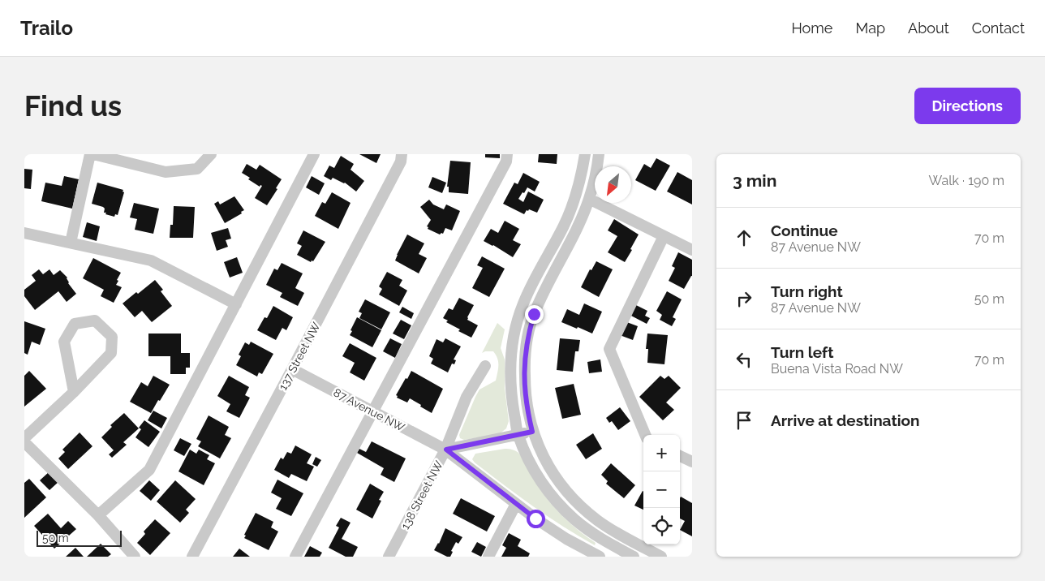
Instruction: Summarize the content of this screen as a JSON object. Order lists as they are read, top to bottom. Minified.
{"streets":{"street":["137 Street NW","87 Avenue NW","138 Street NW"]},"crossings":[["137 Street NW","87 Avenue NW"],["87 Avenue NW","138 Street NW"]],"scale_bar":"50 m","north":"bottom left","page":{"header":"Trailo","nav":["Home","Map","About","Contact"],"buttons":"Directions","title":"Find us","heading":["3 min","Walk · 190 m"],"list":[["Continue","87 Avenue NW","70 m"],["Turn right","87 Avenue NW","50 m"],["Turn left","Buena Vista Road NW","70 m"],"Arrive at destination"],"map_buttons":["+","−"],"scale":"50 m"}}
